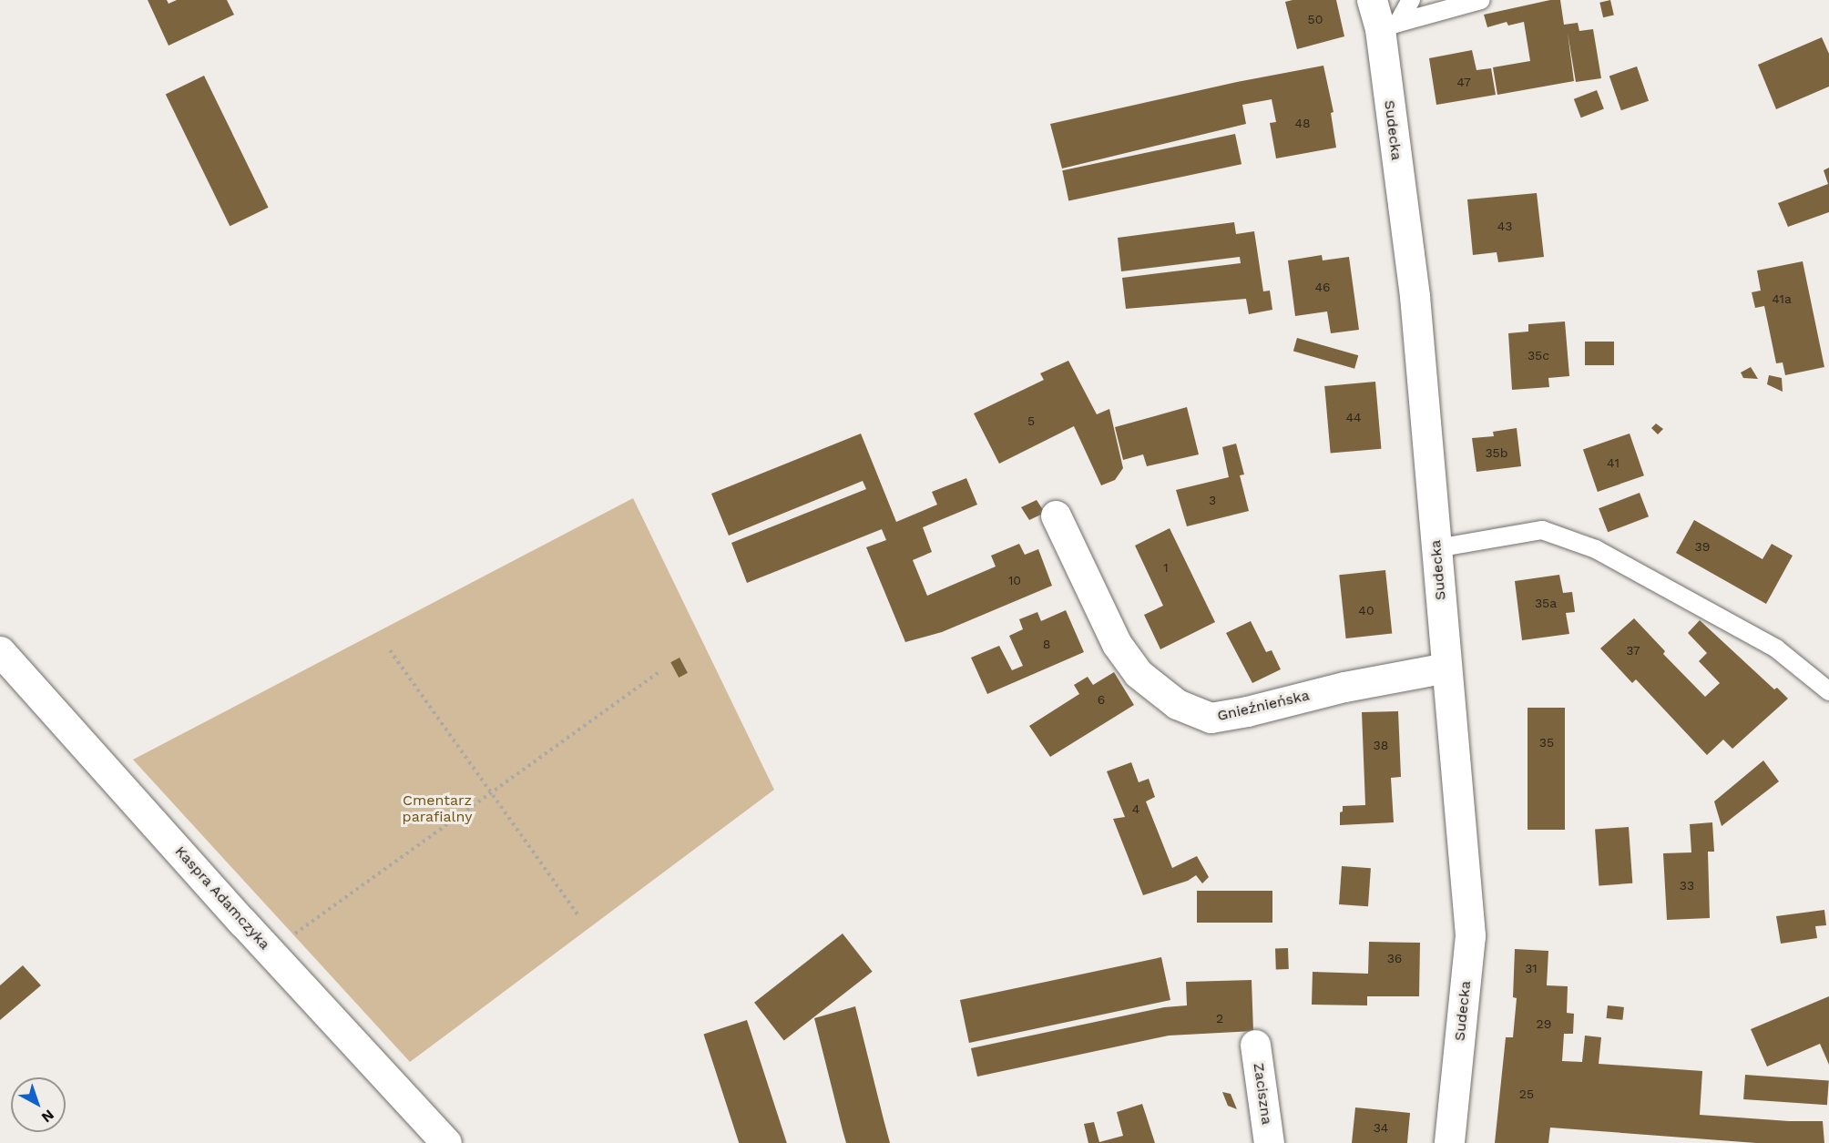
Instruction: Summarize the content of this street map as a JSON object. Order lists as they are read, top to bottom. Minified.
{"streets":{"street":["Sudecka","Gnieźnieńska","Kaspra Adamczyka","Zaciszna"]},"crossings":[["Sudecka","Gnieźnieńska"]],"parks":["Cmentarz parafialny"],"house_numbers":["50","47","48","43","46","41a","35c","44","5","35b","41","3","39","1","10","35a","40","8","37","6","35","38","4","33","36","31","2","29","25","34"],"north":"bottom right"}
